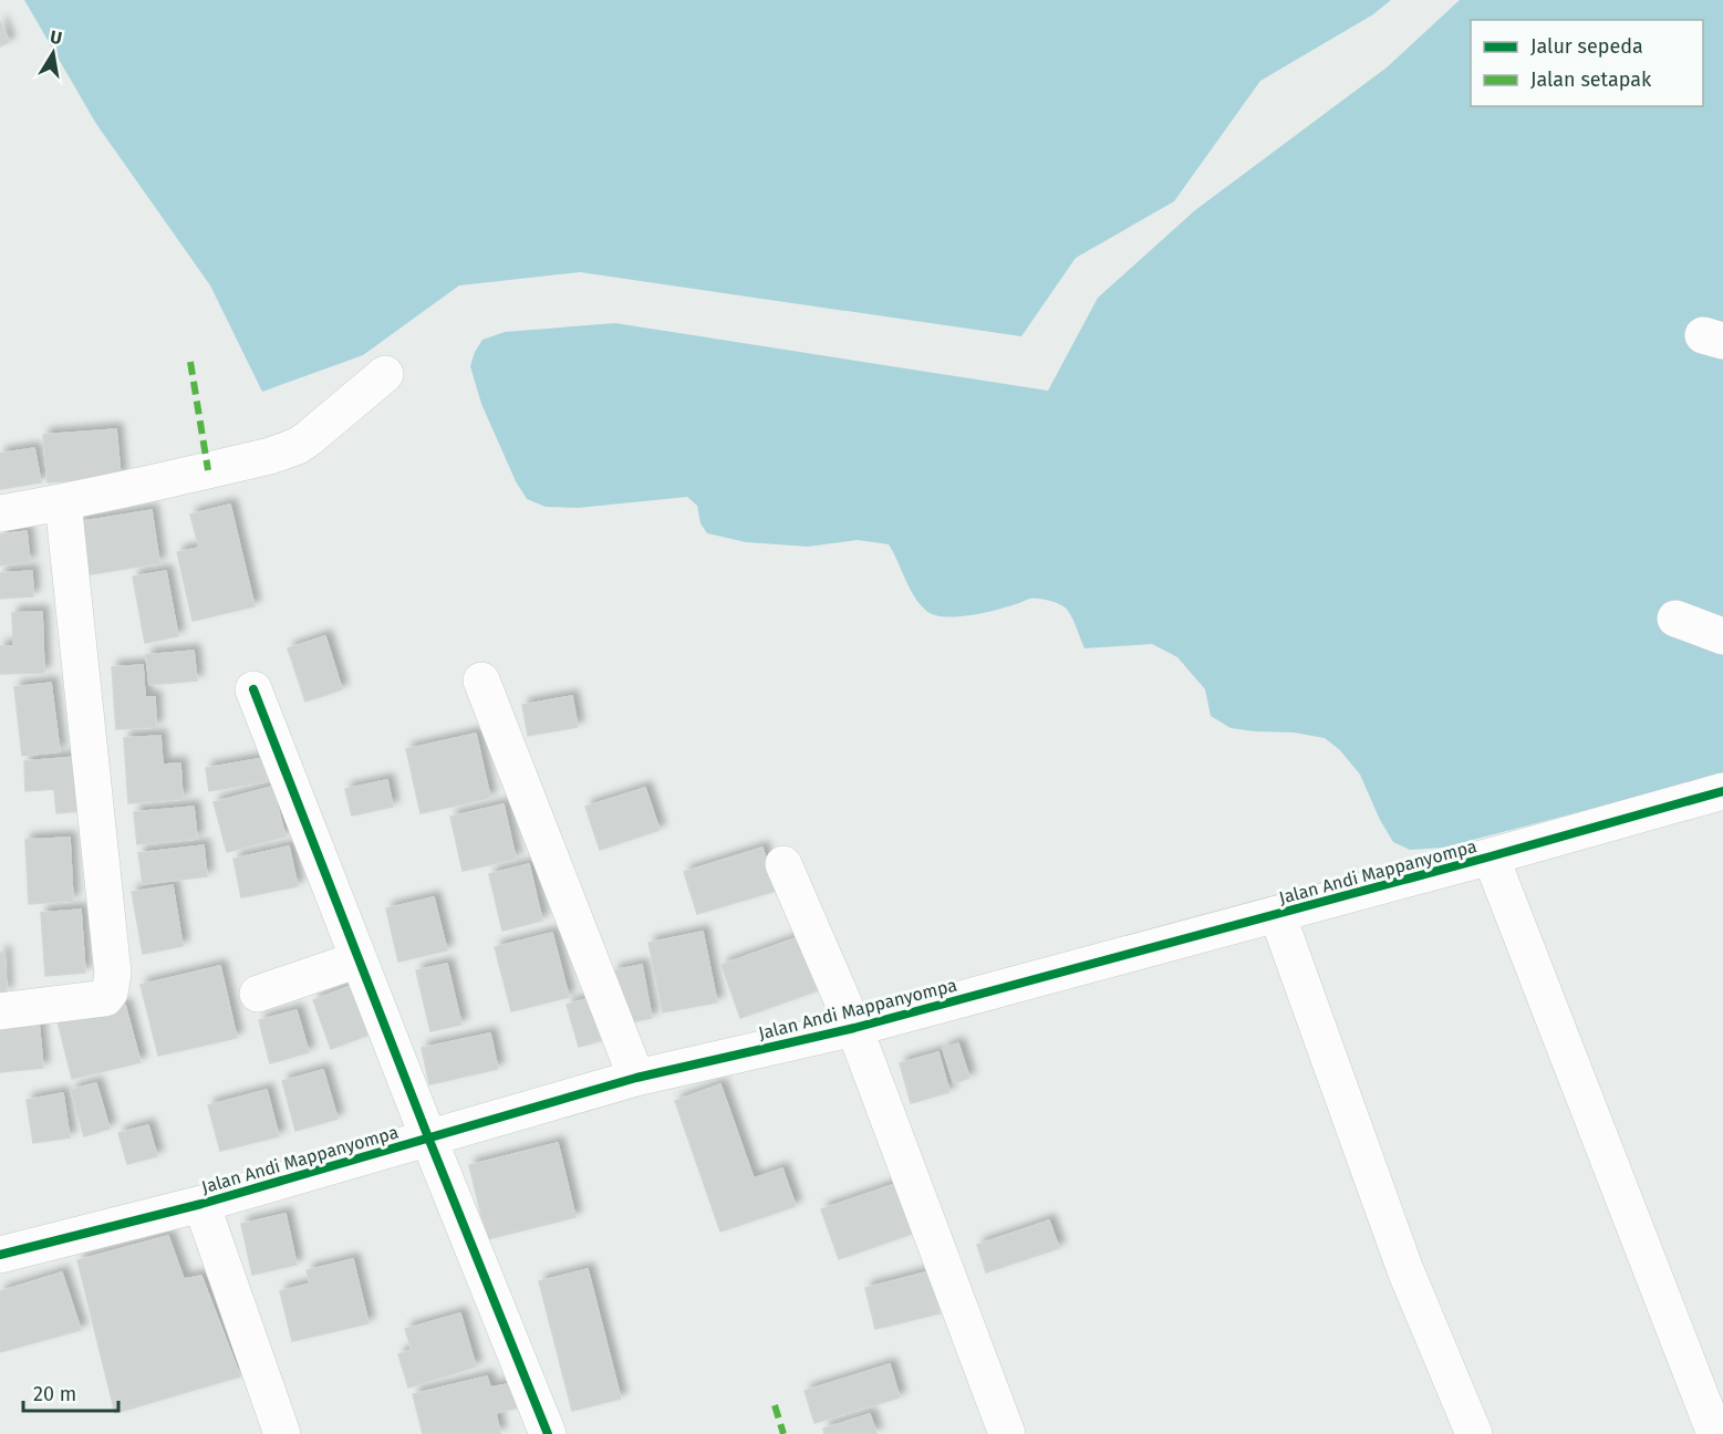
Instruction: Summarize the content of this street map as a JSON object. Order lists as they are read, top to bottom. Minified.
{"streets":{"street":["Jalan Andi Mappanyompa"]},"legend":["Jalur sepeda","Jalan setapak"],"scale_bar":"20 m","north":"top"}
